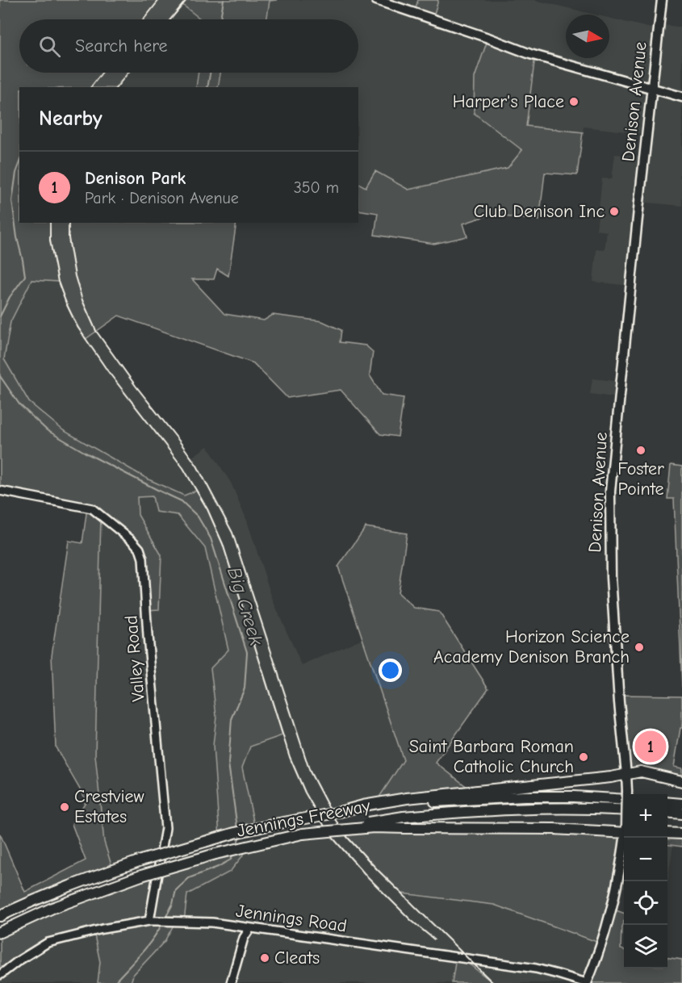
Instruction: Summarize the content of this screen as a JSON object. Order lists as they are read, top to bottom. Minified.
{"streets":{"highway":["Jennings Freeway"],"main road":["Denison Avenue"],"street":["Valley Road","Jennings Road"]},"crossings":[["Denison Avenue","Jennings Road"],["Valley Road","Jennings Road"]],"water":["Big Creek"],"places":["Harper's Place","Club Denison Inc","Foster Pointe","Horizon Science Academy Denison Branch","Saint Barbara Roman Catholic Church","Crestview Estates","Cleats"],"north":"right","page":{"search":"Search here","heading":"Nearby","list":[{"mark":"1","name":"Denison Park","note":"Park · Denison Avenue","value":"350 m"}],"pins":"1","map_buttons":["+","−"]}}
